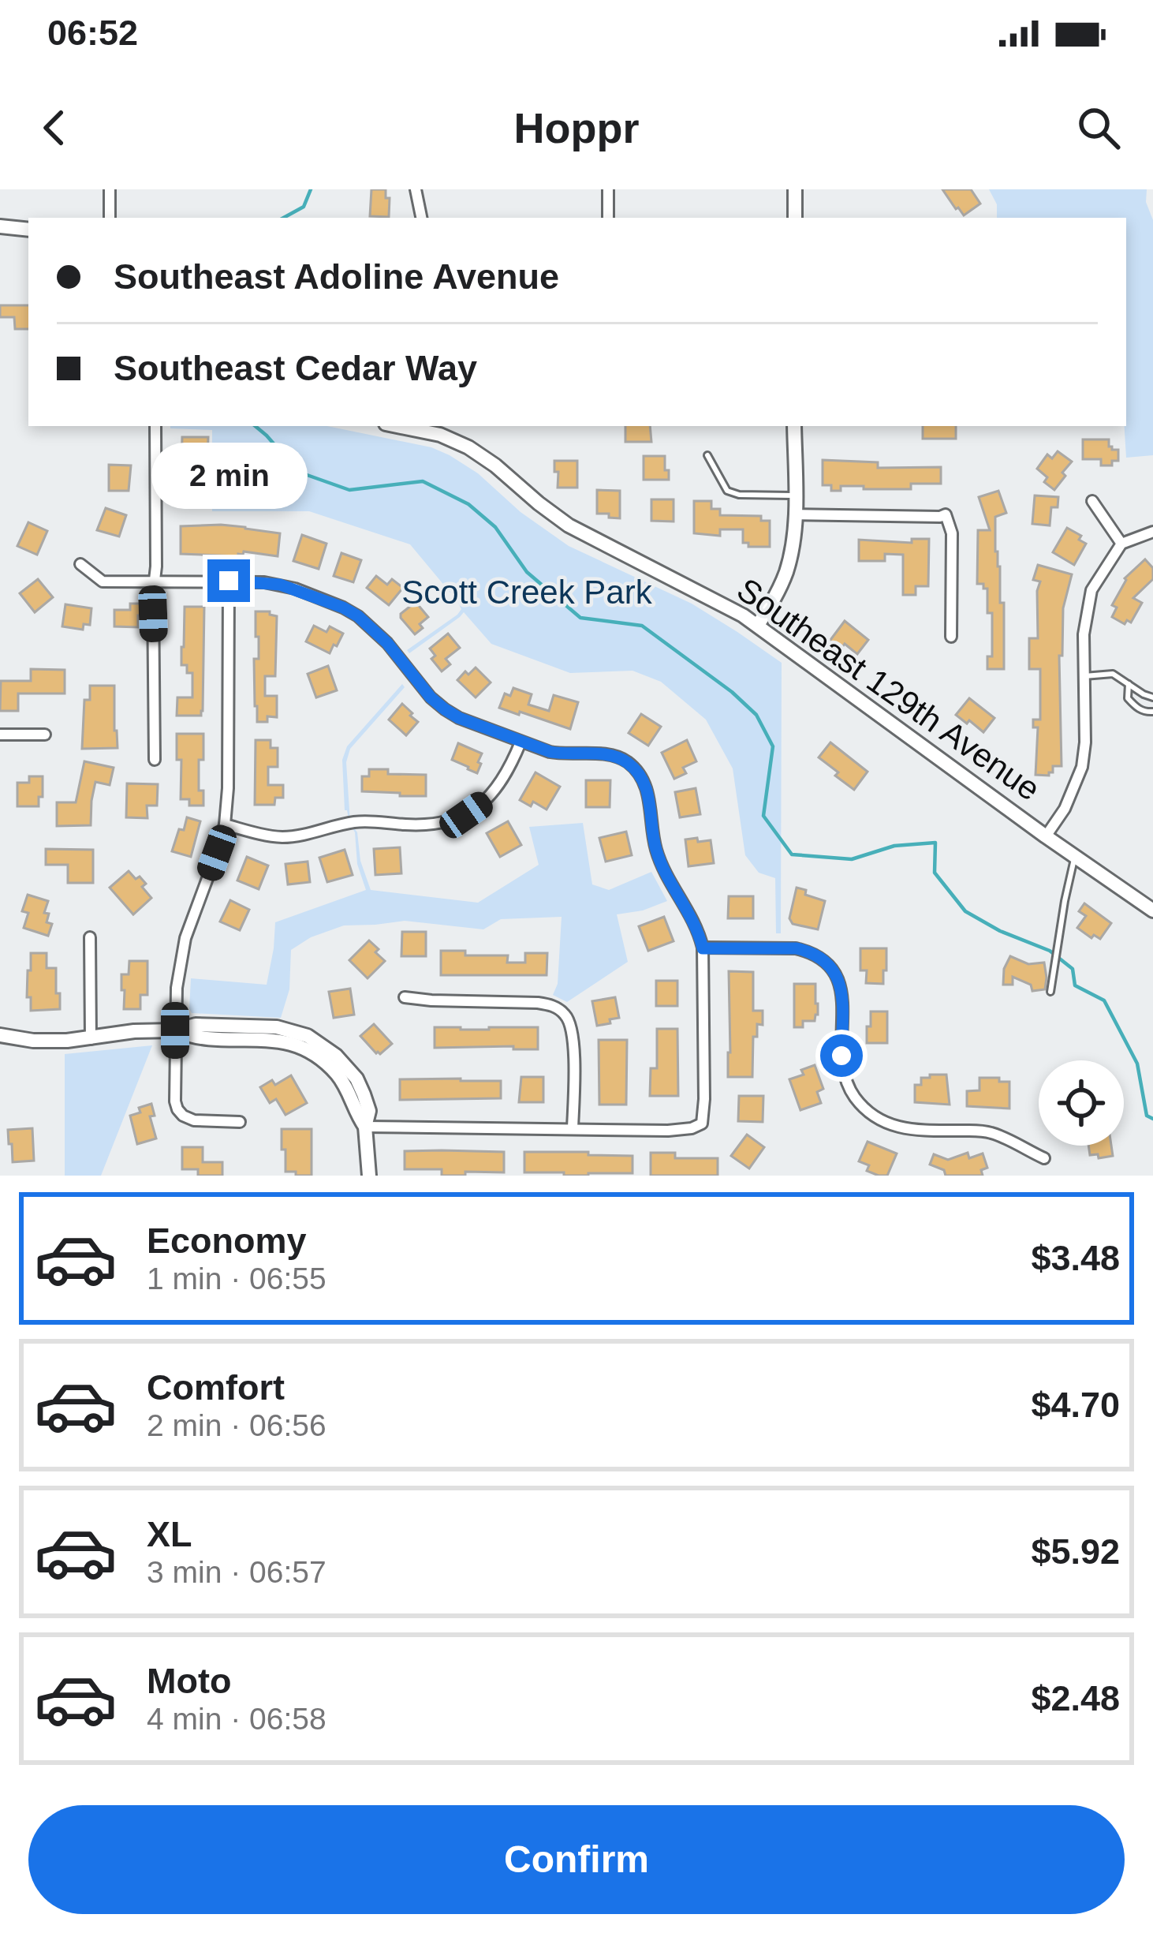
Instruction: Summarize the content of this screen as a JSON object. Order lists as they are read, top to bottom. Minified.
{"streets":{"main road":["Southeast 129th Avenue"]},"parks":["Scott Creek Park"],"page":{"status":"06:52","header":"Hoppr","banner":["Southeast Adoline Avenue","Southeast Cedar Way"],"bubble":"2 min","list":[{"name":"Economy","note":"1 min · 06:55","value":"$3.48"},{"name":"Comfort","note":"2 min · 06:56","value":"$4.70"},{"name":"XL","note":"3 min · 06:57","value":"$5.92"},{"name":"Moto","note":"4 min · 06:58","value":"$2.48"}],"buttons":"Confirm"}}
